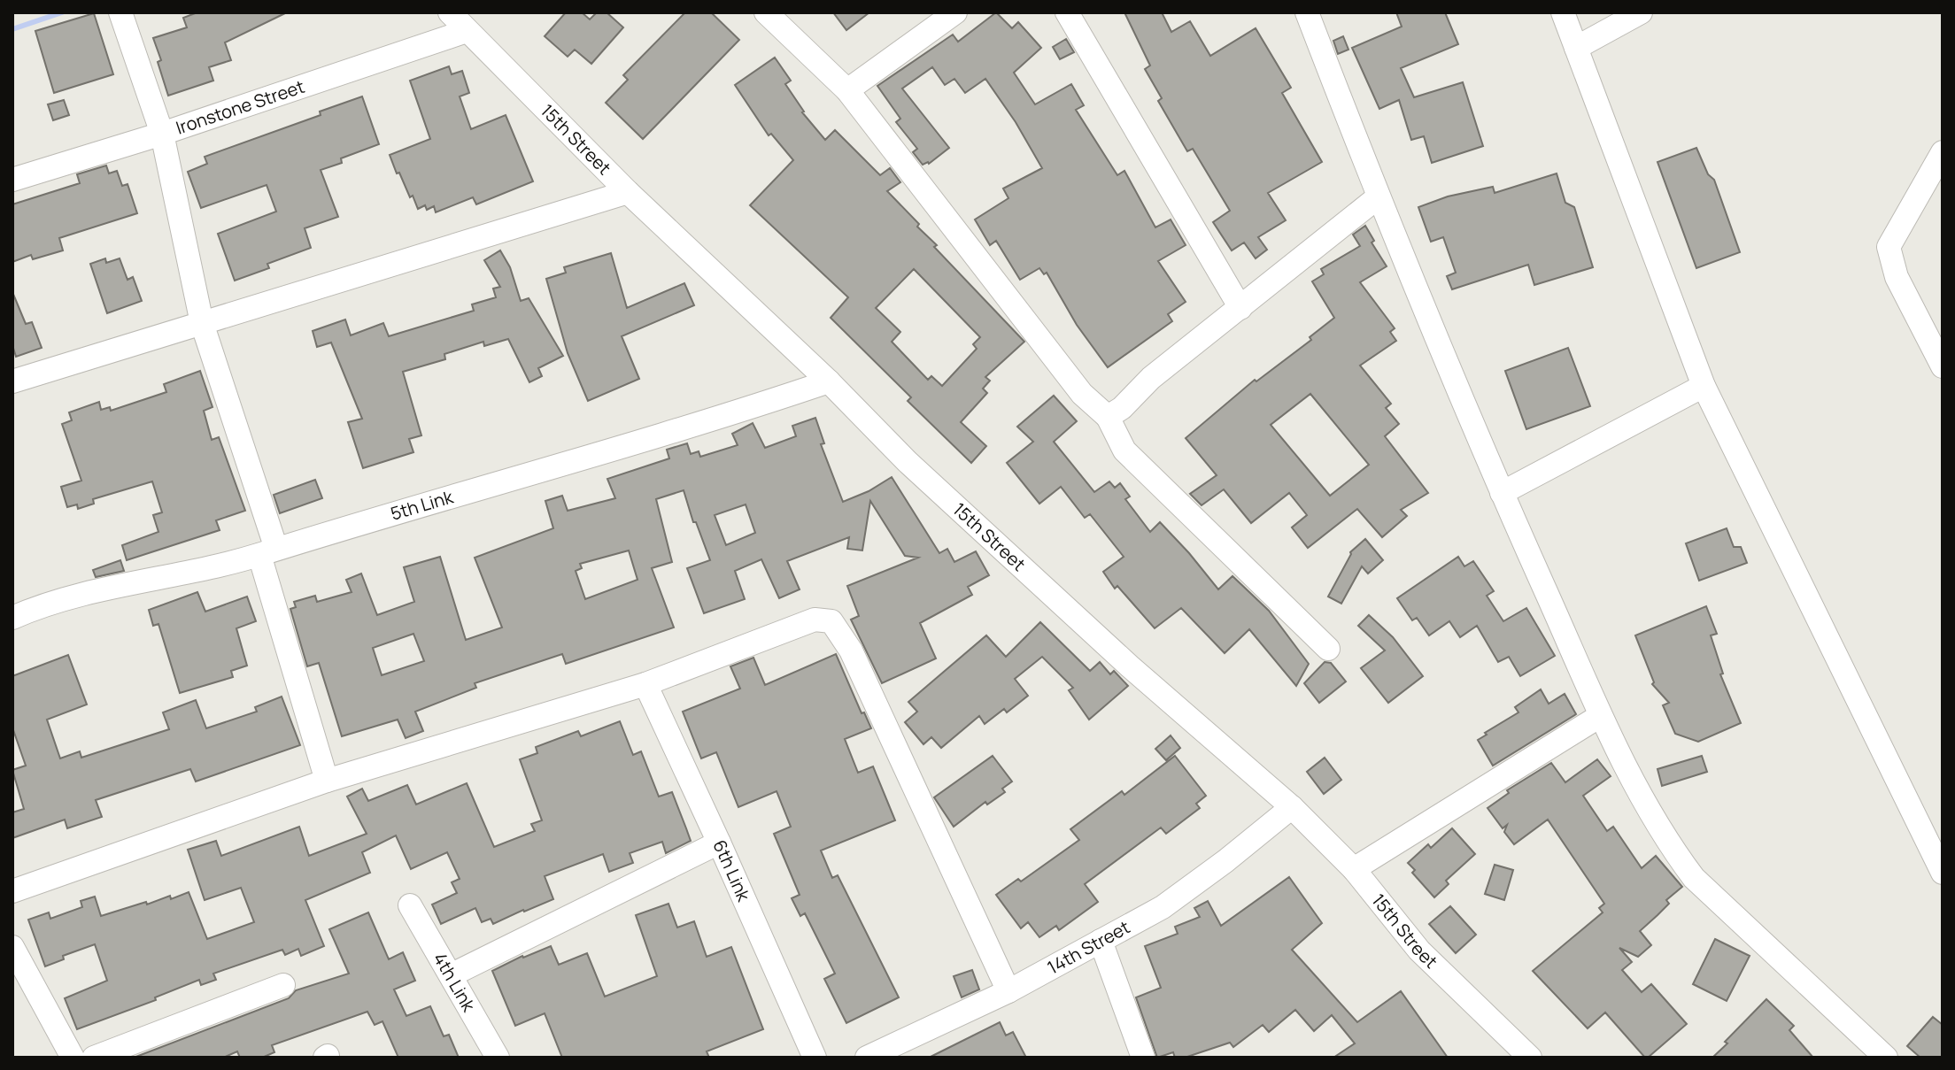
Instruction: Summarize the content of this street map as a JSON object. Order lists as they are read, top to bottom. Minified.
{"streets":{"street":["Ironstone Street","15th Street","5th Link","6th Link","14th Street","4th Link"]},"crossings":[["Ironstone Street","15th Street"],["15th Street","5th Link"],["15th Street","14th Street"]]}
